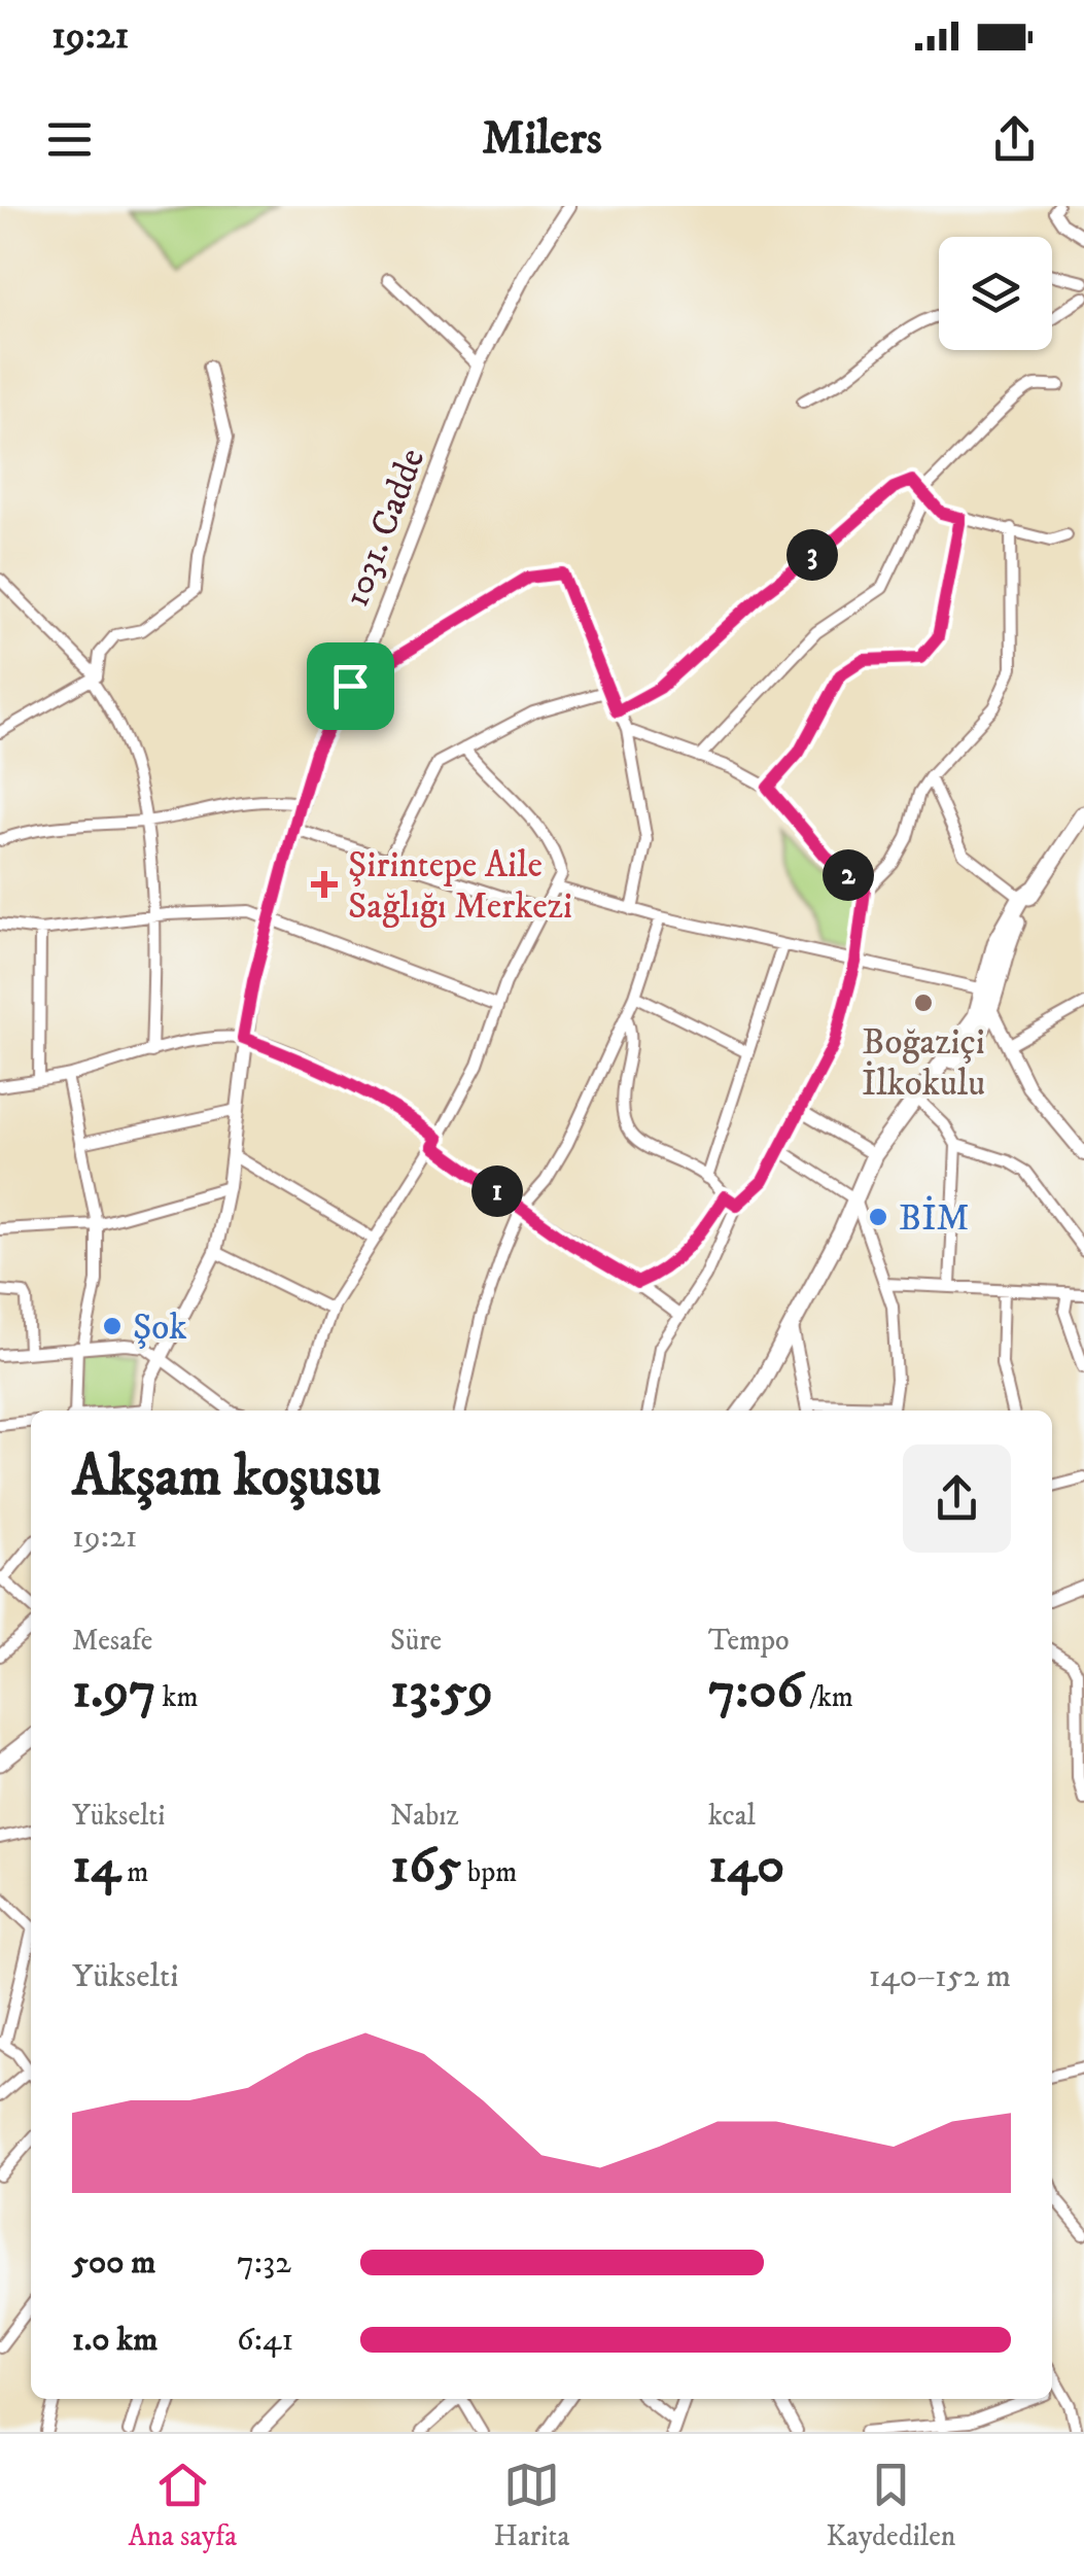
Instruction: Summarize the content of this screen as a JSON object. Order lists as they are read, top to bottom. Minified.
{"streets":{"street":["1031. Cadde"]},"places":{"health":["Şirintepe Aile Sağlığı Merkezi"],"other":["Boğaziçi İlkokulu","BİM","Şok"]},"page":{"status":"19:21","header":"Milers","pins":["3","2","1"],"heading":["Akşam koşusu","19:21"],"stats":[["Mesafe","1.97 km"],["Süre","13:59"],["Tempo","7:06 /km"],["Yükselti","14 m"],["Nabız","165 bpm"],["kcal","140"]],"chart":["Yükselti","140–152 m"],"list":[{"name":"500 m","note":"7:32"},{"name":"1.0 km","note":"6:41"}],"tabs":["Ana sayfa","Harita","Kaydedilen"]}}
